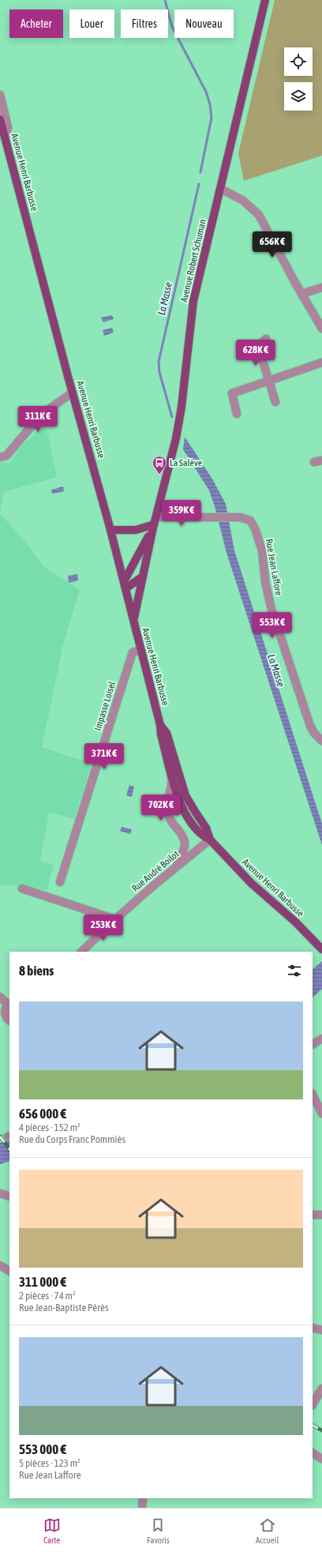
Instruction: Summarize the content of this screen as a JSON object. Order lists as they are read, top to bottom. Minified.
{"streets":{"main road":["Avenue Henri Barbusse","Avenue Robert Schuman"],"street":["Rue Jean Laffore","Impasse Loisel","Rue André Boilot"]},"crossings":[["Avenue Henri Barbusse","Avenue Robert Schuman"],["Avenue Henri Barbusse","Impasse Loisel"],["Avenue Henri Barbusse","Rue André Boilot"],["Avenue Robert Schuman","Rue Jean Laffore"]],"water":["La Masse"],"places":{"bus stop":["La Salève"]},"page":{"chip":["Acheter","Louer","Filtres","Nouveau"],"price":["656K €","628K €","311K €","359K €","553K €","371K €","702K €","253K €"],"heading":"8 biens","list":[{"name":"656 000 €","note":"4 pièces · 152 m² · Rue du Corps Franc Pommiès"},{"name":"311 000 €","note":"2 pièces · 74 m² · Rue Jean-Baptiste Pérès"},{"name":"553 000 €","note":"5 pièces · 123 m² · Rue Jean Laffore"}],"tabs":["Carte","Favoris","Accueil"]}}
